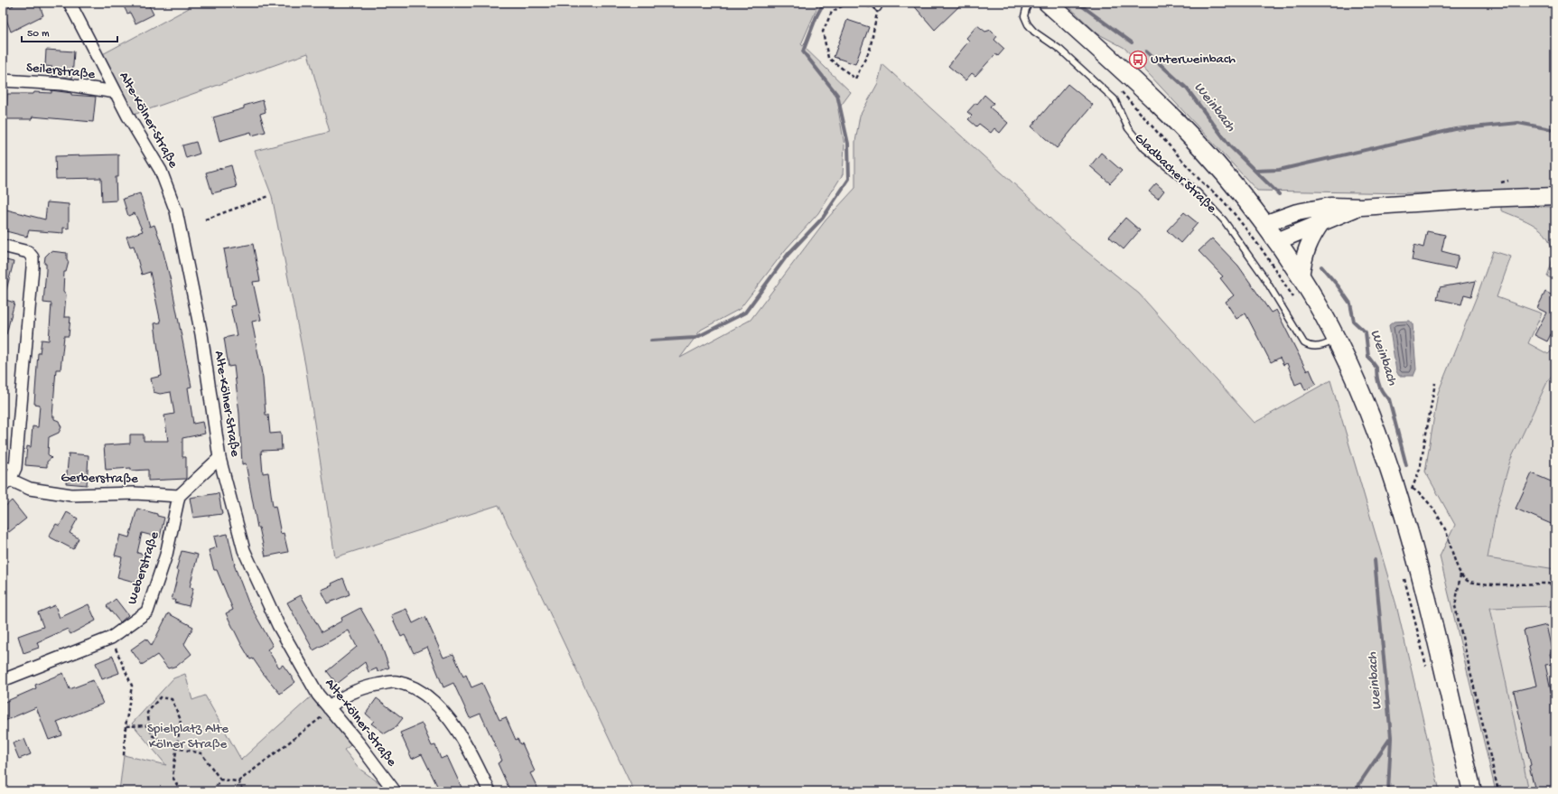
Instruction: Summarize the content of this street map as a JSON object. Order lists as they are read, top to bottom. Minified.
{"streets":{"street":["Seilerstraße","Alte-Kölner-Straße","Gerberstraße","Weberstraße"],"lane":["Gladbacher Straße"]},"crossings":[["Seilerstraße","Alte-Kölner-Straße"],["Gerberstraße","Weberstraße"]],"water":["Weinbach"],"parks":["Spielplatz Alte Kölner Straße"],"places":{"bus stop":["Unterweinbach"]},"scale_bar":"50 m"}
